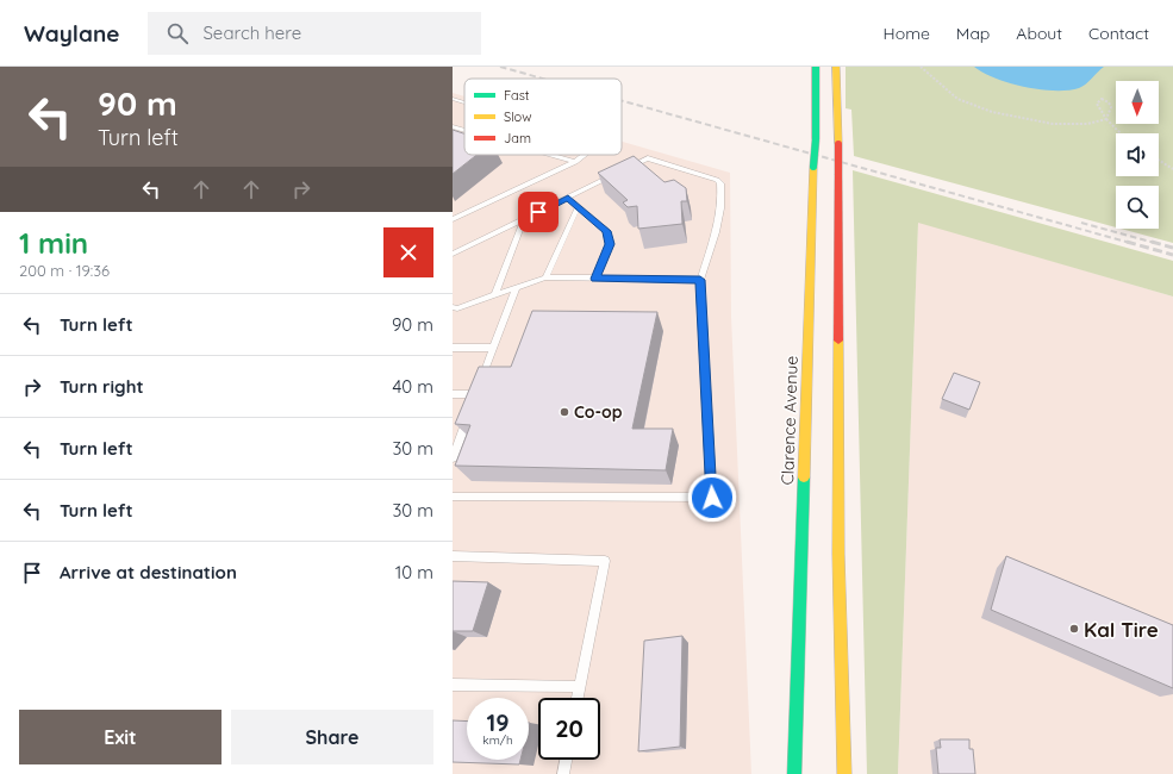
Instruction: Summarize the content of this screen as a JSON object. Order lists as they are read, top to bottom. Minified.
{"streets":{"main road":["Clarence Avenue"]},"places":["Co-op","Kal Tire"],"legend":["Fast","Slow","Jam"],"north":"bottom","page":{"header":"Waylane","search":"Search here","nav":["Home","Map","About","Contact"],"turn":["90 m","Turn left"],"heading":["1 min","200 m · 19:36"],"list":[{"name":"Turn left","value":"90 m"},{"name":"Turn right","value":"40 m"},{"name":"Turn left","value":"30 m"},{"name":"Turn left","value":"30 m"},{"name":"Arrive at destination","value":"10 m"}],"speed":"19 km/h","limit":"20","buttons":["Exit","Share"]}}
